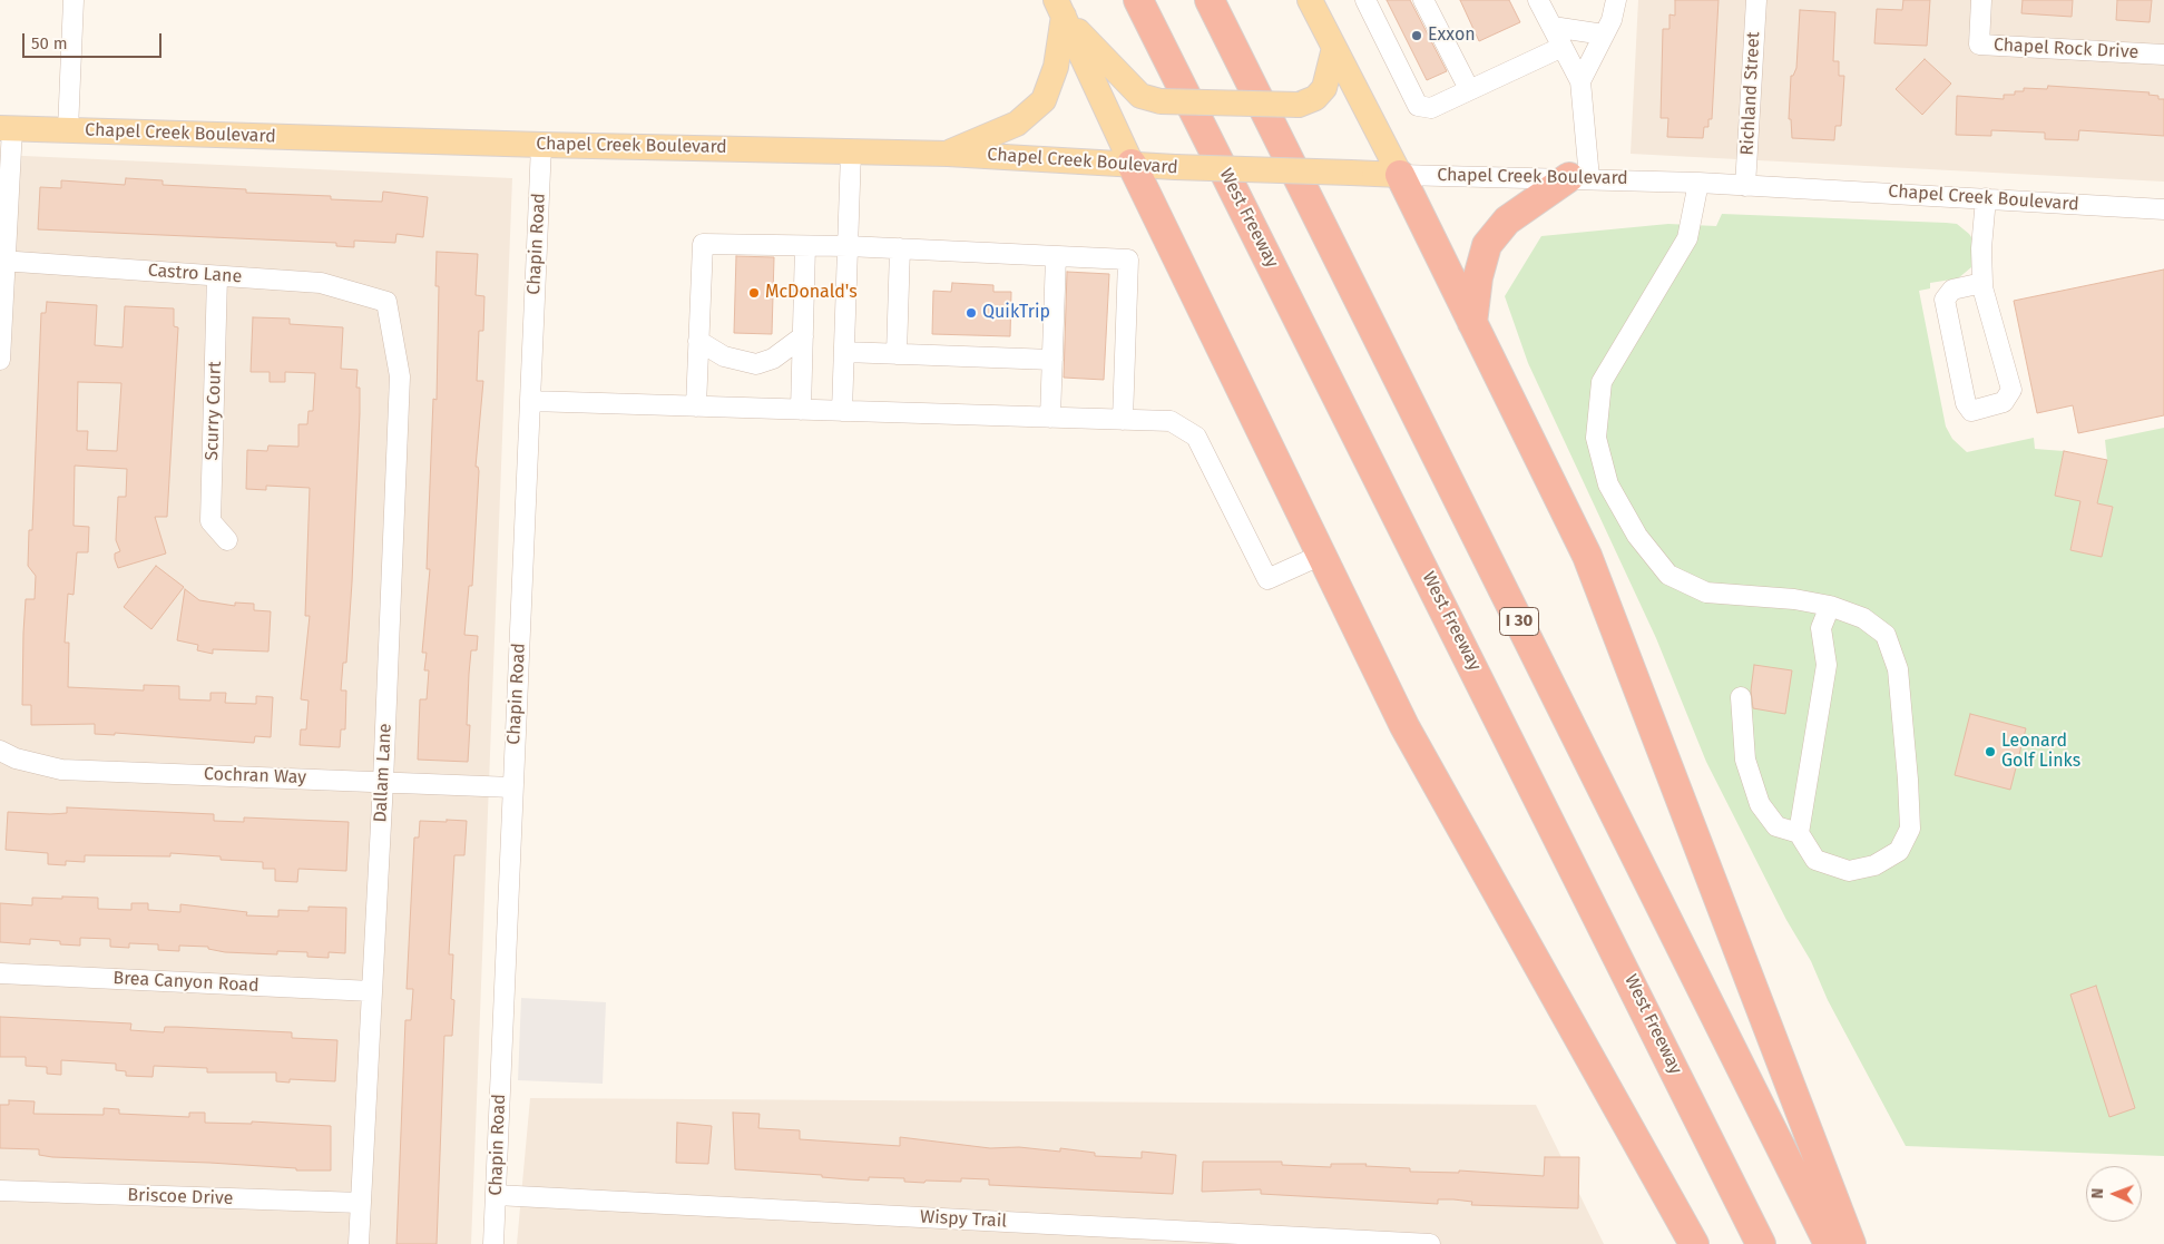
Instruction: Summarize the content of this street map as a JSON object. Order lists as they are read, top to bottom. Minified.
{"streets":{"highway":["West Freeway","I 30"],"main road":["Chapel Creek Boulevard"],"street":["Chapel Rock Drive","Richland Street","Chapin Road","Castro Lane","Scurry Court","Dallam Lane","Cochran Way","Brea Canyon Road","Briscoe Drive","Wispy Trail"]},"crossings":[["Richland Street","Chapel Creek Boulevard"],["Chapel Creek Boulevard","Chapin Road"],["Chapin Road","Cochran Way"],["Chapin Road","Wispy Trail"],["Castro Lane","Scurry Court"],["Castro Lane","Dallam Lane"],["Dallam Lane","Cochran Way"],["Dallam Lane","Brea Canyon Road"],["Dallam Lane","Briscoe Drive"]],"places":["Exxon","McDonald's","QuikTrip","Leonard Golf Links"],"scale_bar":"50 m","north":"left"}
